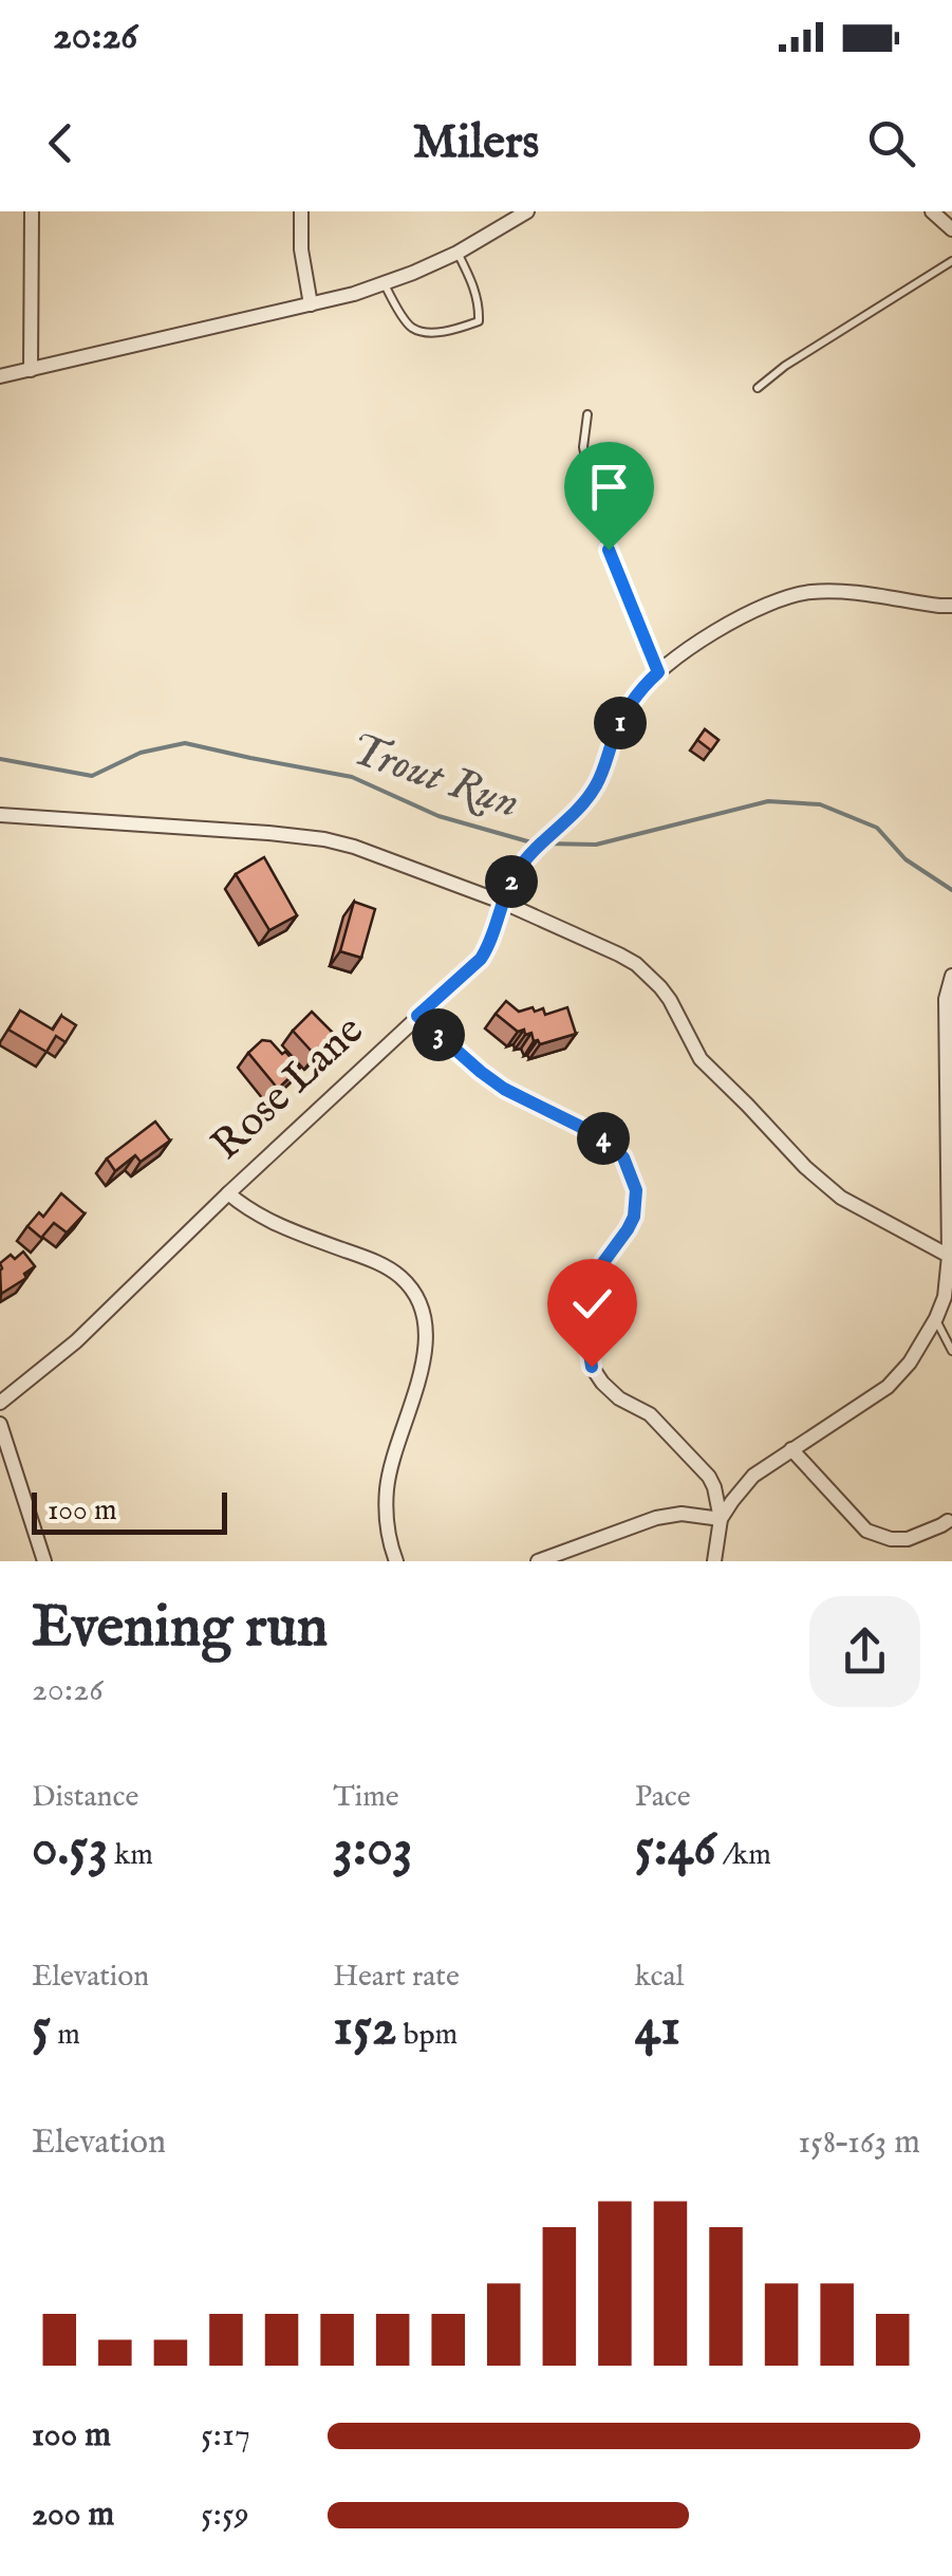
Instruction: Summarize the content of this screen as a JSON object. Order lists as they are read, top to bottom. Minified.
{"streets":{"street":["Rose Lane"]},"water":["Trout Run"],"scale_bar":"100 m","page":{"status":"20:26","header":"Milers","pins":["1","2","3","4"],"scale":"100 m","heading":["Evening run","20:26"],"stats":[["Distance","0.53 km"],["Time","3:03"],["Pace","5:46 /km"],["Elevation","5 m"],["Heart rate","152 bpm"],["kcal","41"]],"chart":["Elevation","158–163 m"],"list":[{"name":"100 m","note":"5:17"},{"name":"200 m","note":"5:59"}]}}
